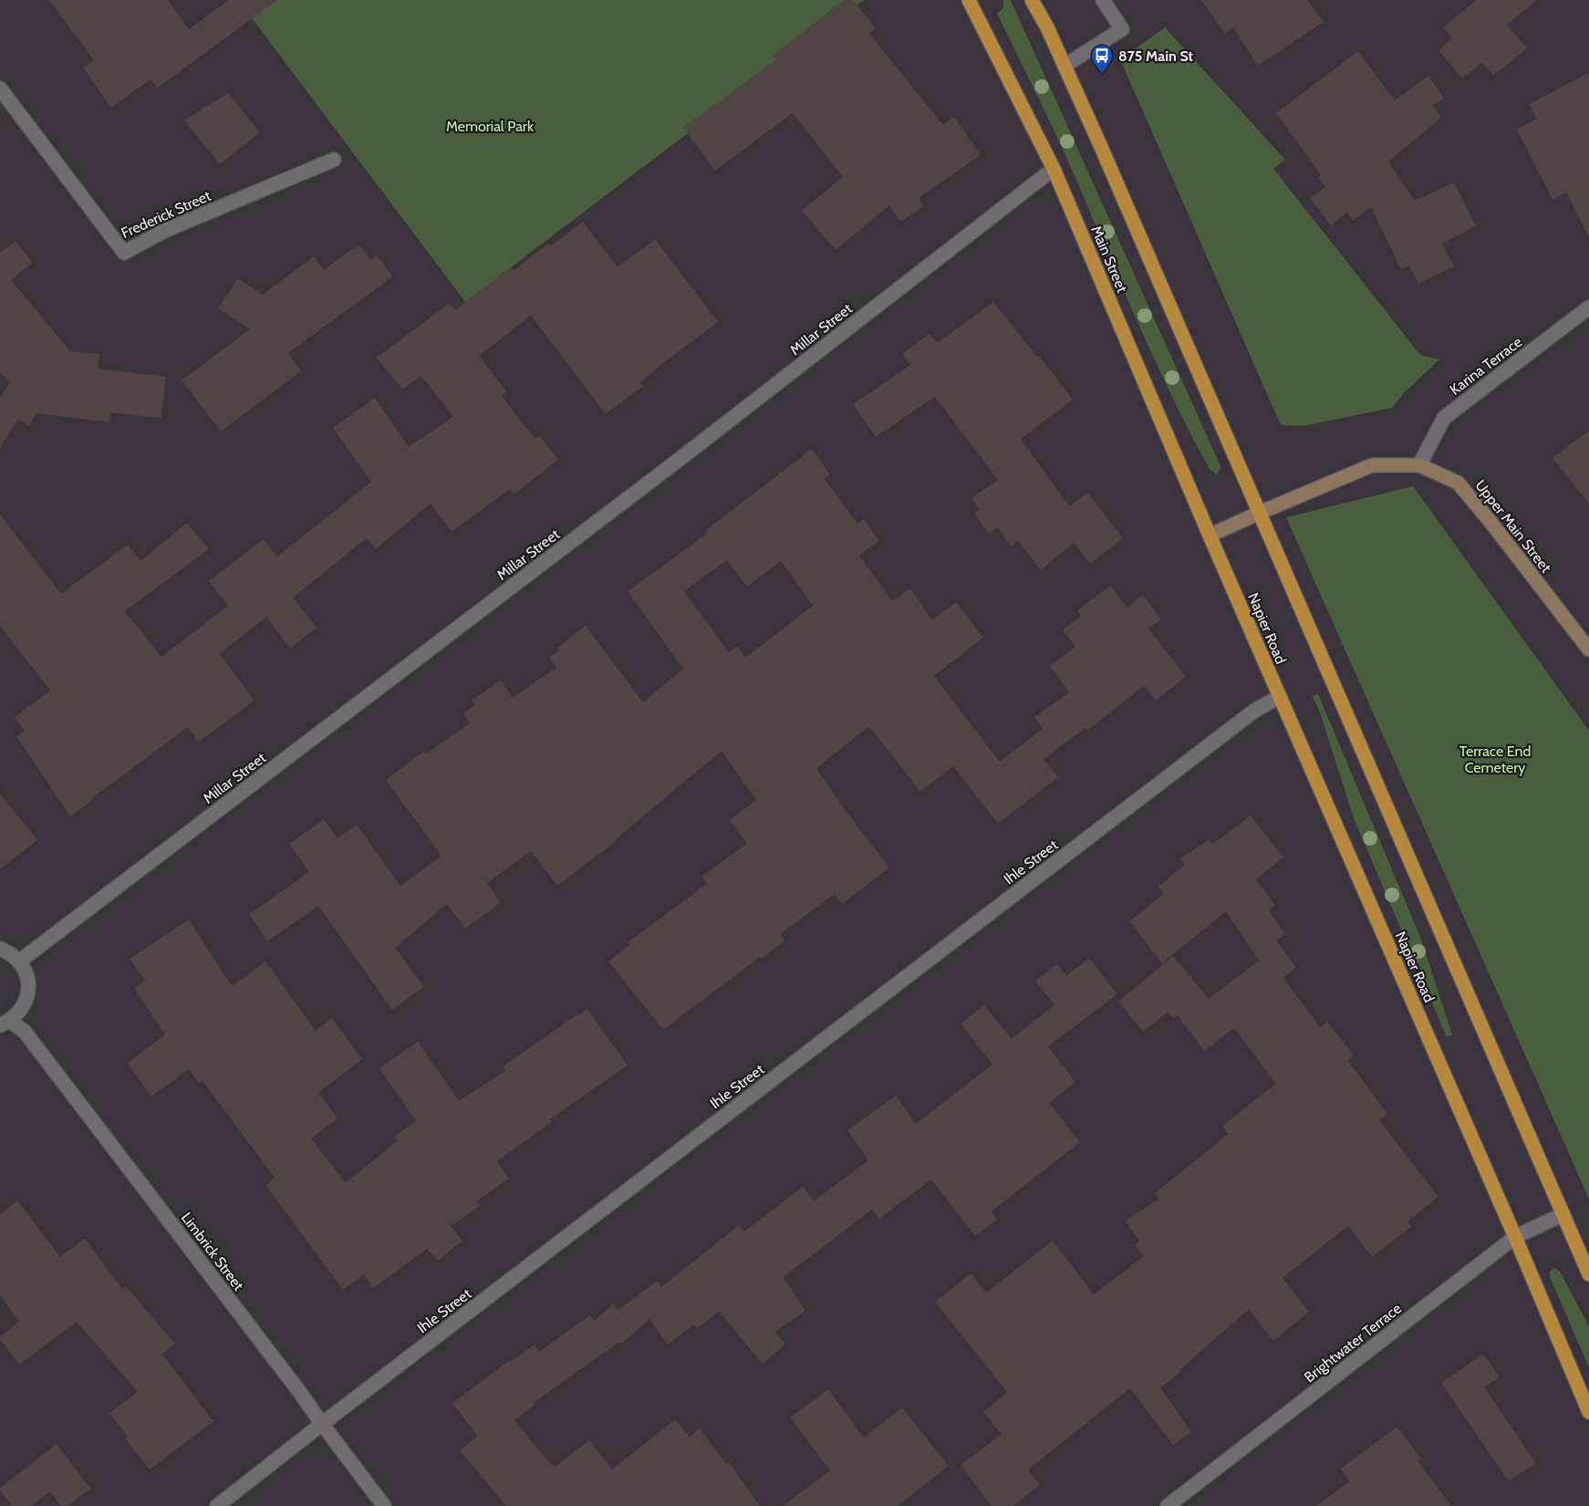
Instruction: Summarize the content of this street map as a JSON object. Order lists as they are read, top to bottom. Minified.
{"streets":{"highway":["Main Street","Napier Road"],"main road":["Upper Main Street"],"street":["Frederick Street","Millar Street","Karina Terrace","Ihle Street","Limbrick Street","Brightwater Terrace"]},"crossings":[["Main Street","Millar Street"],["Main Street","Upper Main Street"],["Main Street","Napier Road"],["Karina Terrace","Upper Main Street"],["Upper Main Street","Napier Road"],["Napier Road","Ihle Street"],["Napier Road","Brightwater Terrace"],["Ihle Street","Limbrick Street"]],"parks":["Memorial Park","Terrace End Cemetery"],"places":{"bus stop":["875 Main St"]}}
